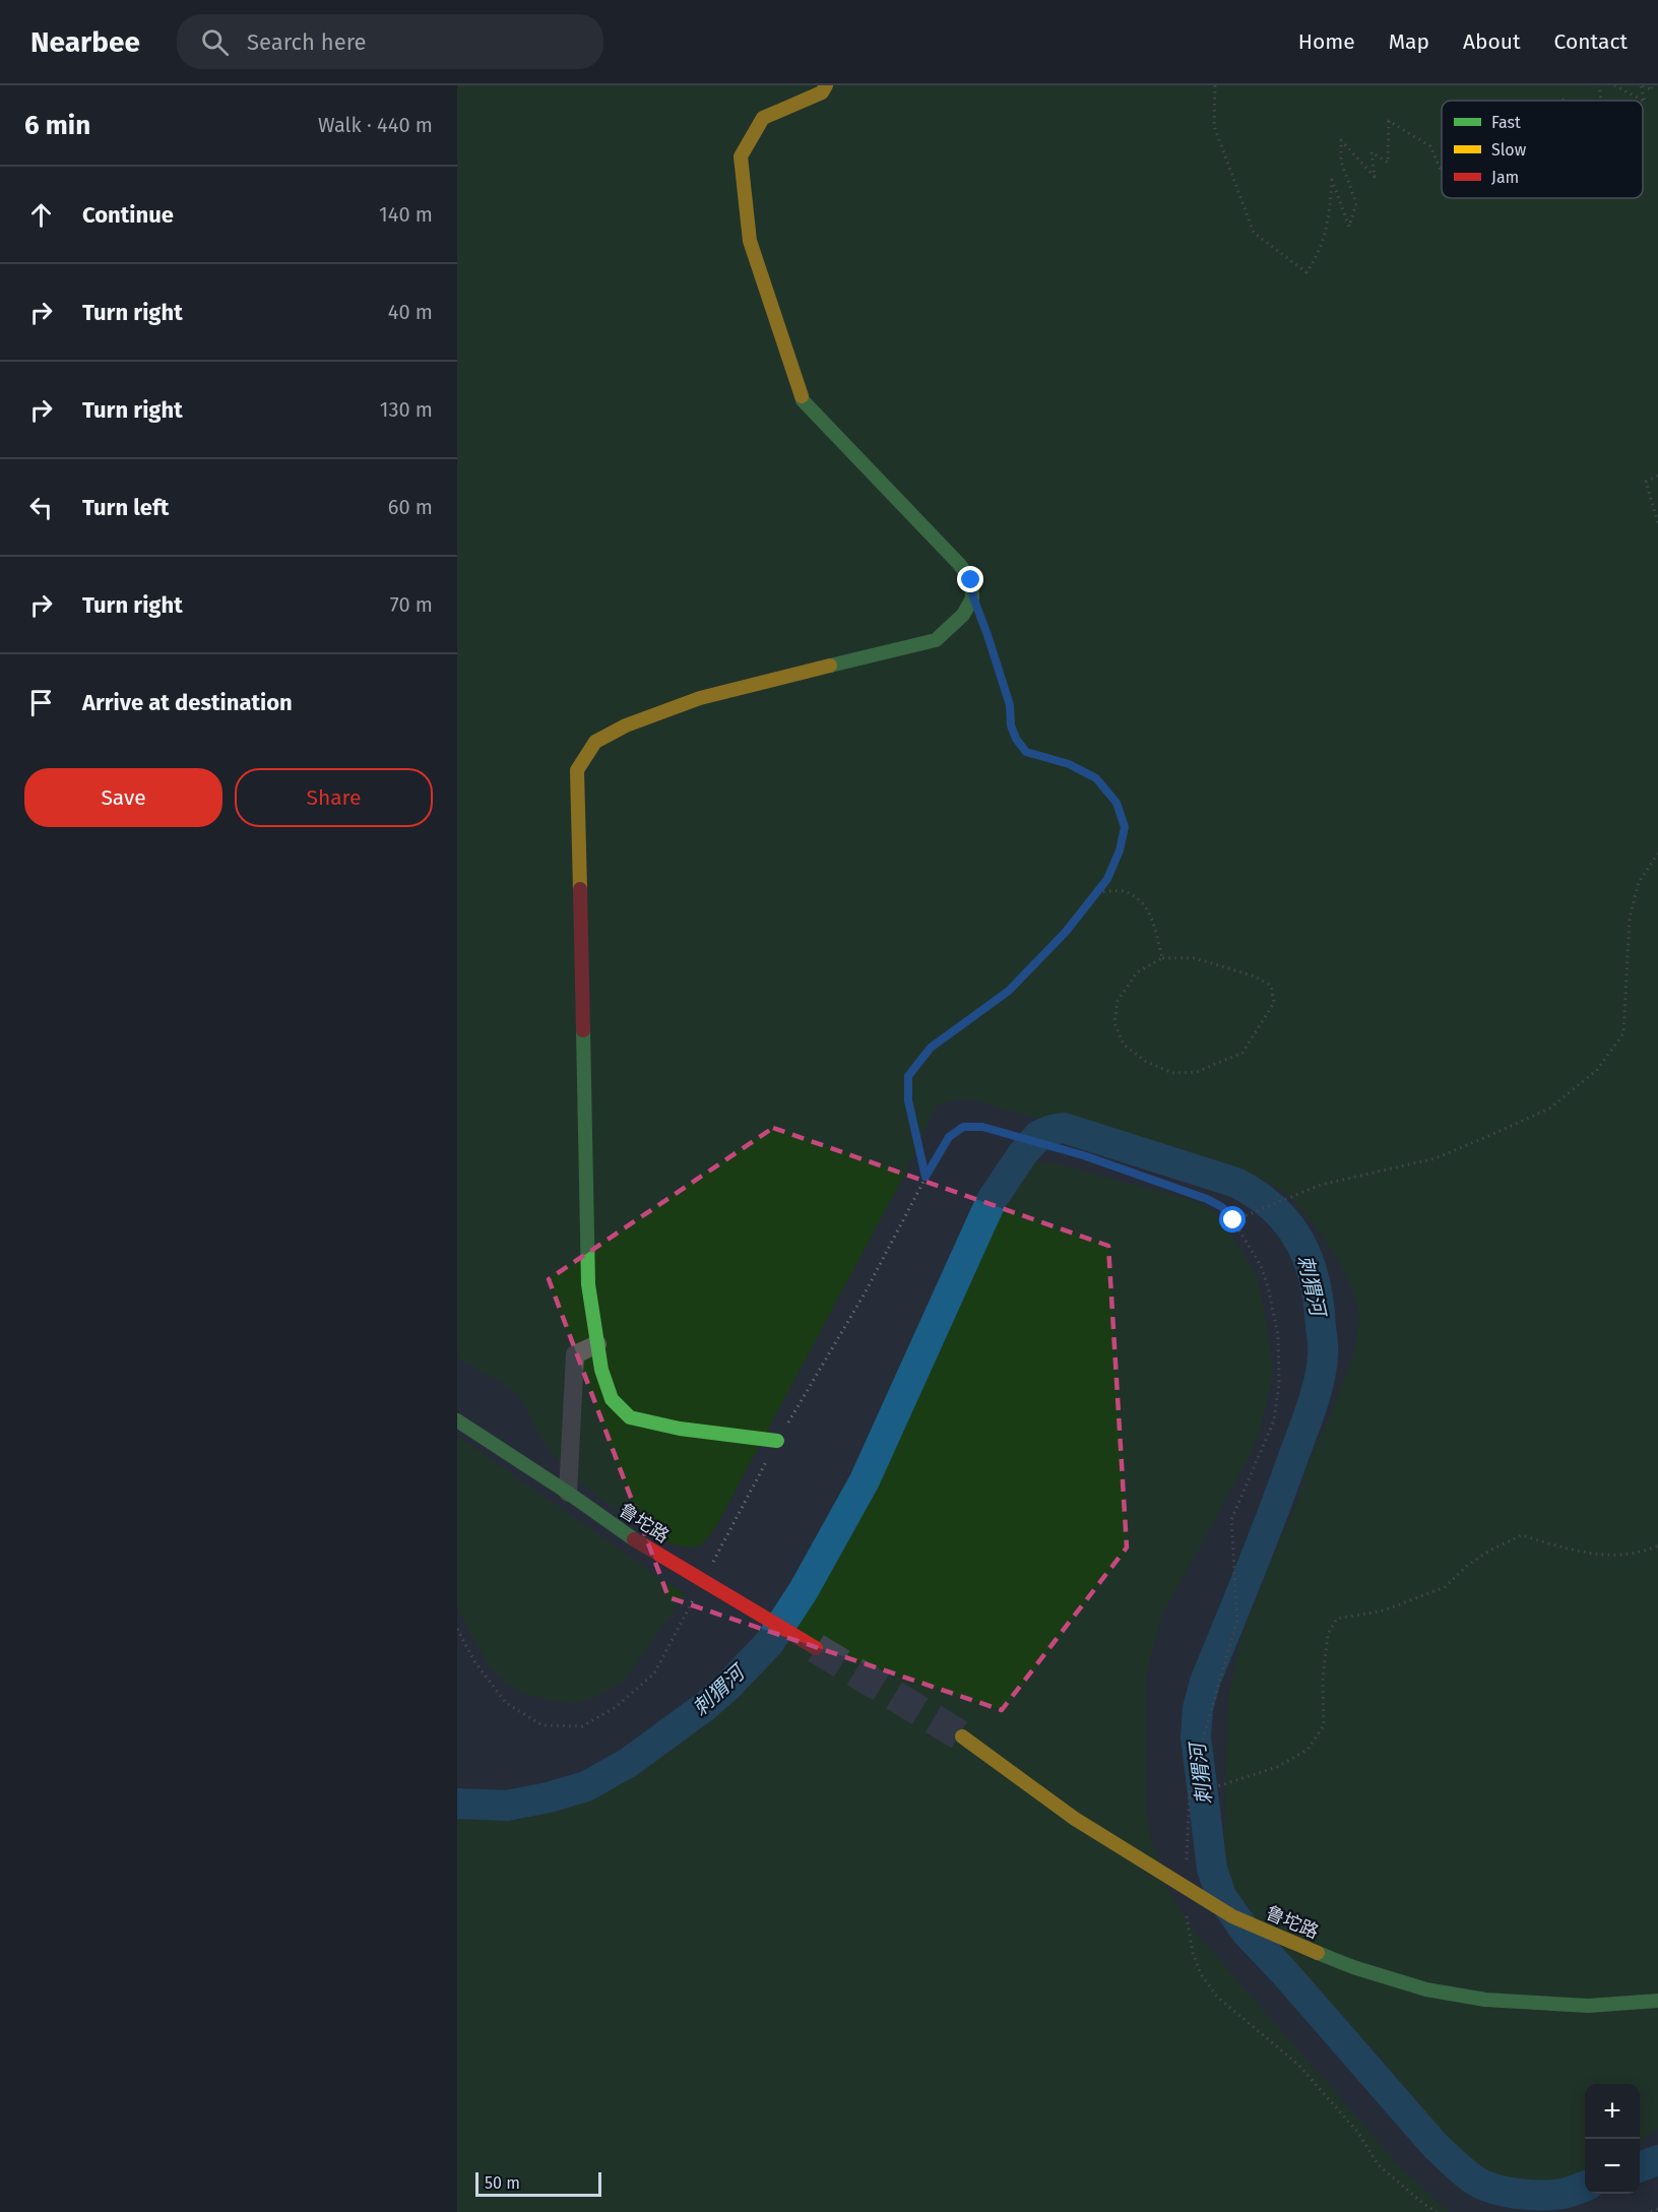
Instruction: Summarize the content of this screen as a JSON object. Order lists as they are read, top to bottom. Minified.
{"streets":{"street":["鲁坨路"]},"water":["刺猬河"],"legend":["Fast","Slow","Jam"],"scale_bar":"50 m","page":{"header":"Nearbee","search":"Search here","nav":["Home","Map","About","Contact"],"heading":["6 min","Walk · 440 m"],"list":[["Continue","140 m"],["Turn right","40 m"],["Turn right","130 m"],["Turn left","60 m"],["Turn right","70 m"],"Arrive at destination"],"buttons":["Save","Share"],"map_buttons":["+","−"],"scale":"50 m"}}
